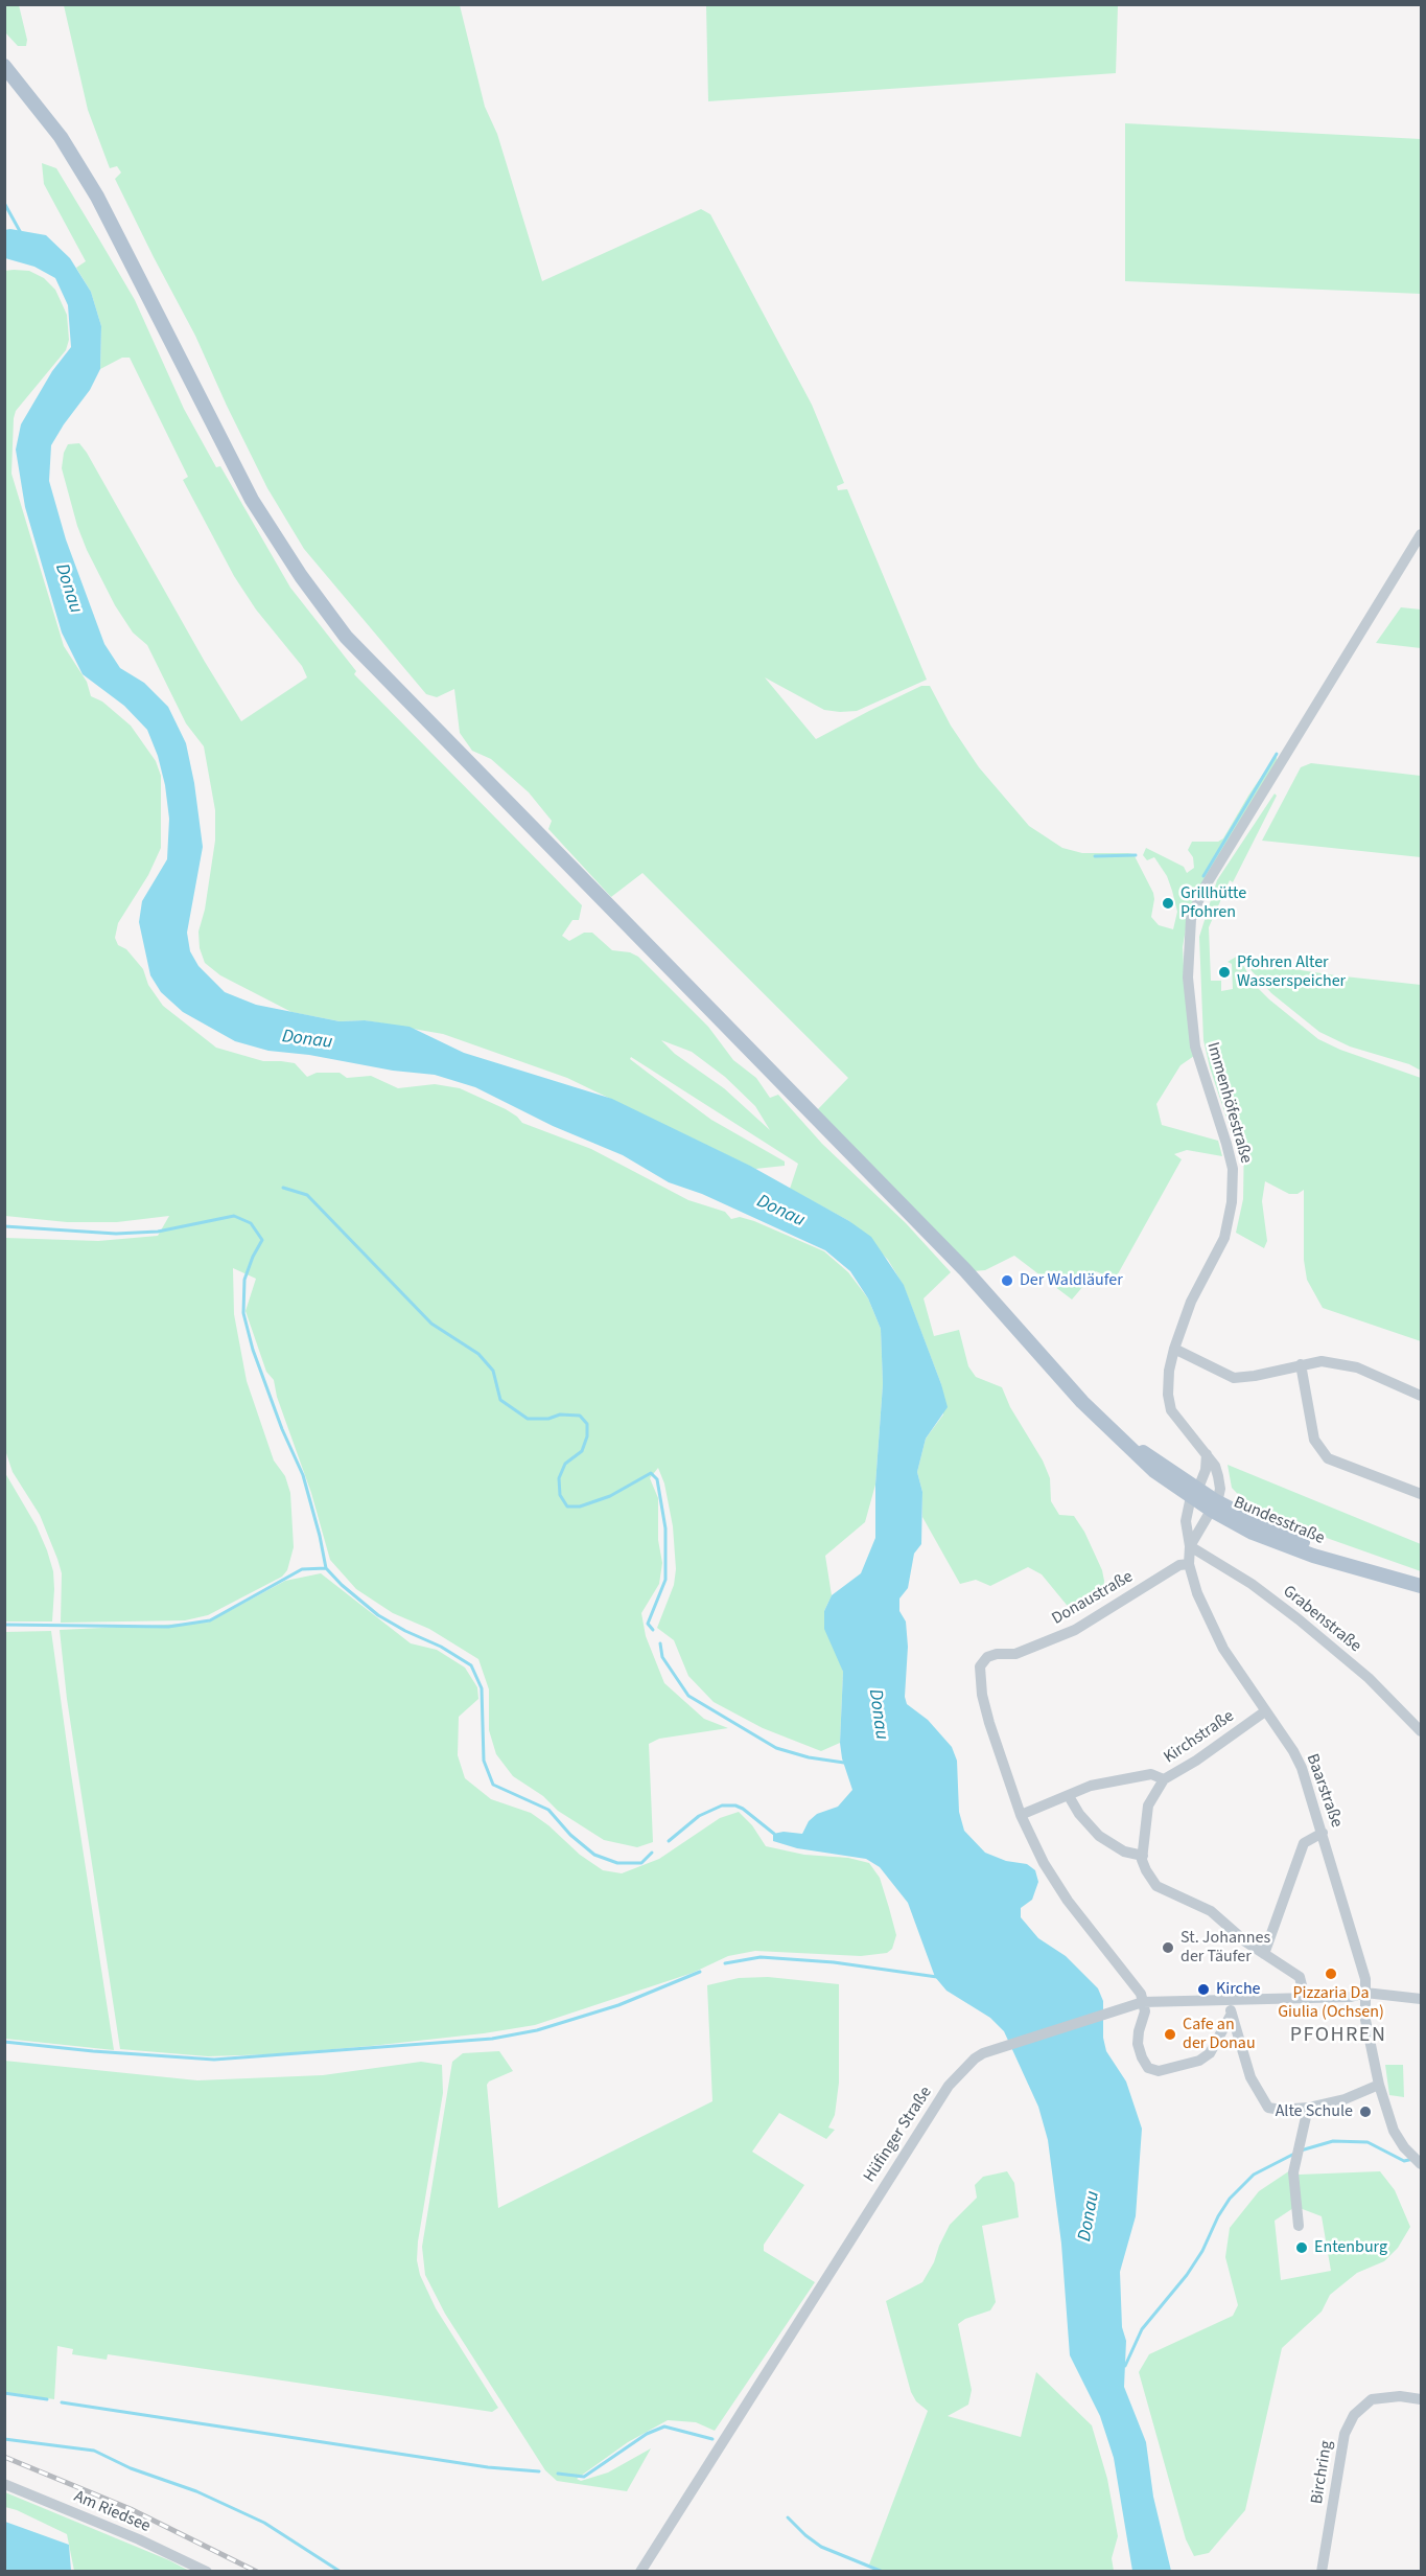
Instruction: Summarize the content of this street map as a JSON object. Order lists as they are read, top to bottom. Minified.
{"streets":{"main road":["Bundesstraße"],"street":["Immenhöfestraße","Donaustraße","Grabenstraße","Kirchstraße","Baarstraße","Hüfinger Straße","Birchring","Am Riedsee"]},"crossings":[["Immenhöfestraße","Bundesstraße"],["Immenhöfestraße","Baarstraße"],["Bundesstraße","Baarstraße"],["Donaustraße","Baarstraße"],["Donaustraße","Hüfinger Straße"],["Grabenstraße","Baarstraße"],["Kirchstraße","Baarstraße"],["Kirchstraße","Hüfinger Straße"],["Baarstraße","Hüfinger Straße"]],"districts":["PFOHREN"],"water":["Donau"],"places":["Grillhütte Pfohren","Pfohren Alter Wasserspeicher","Der Waldläufer","St. Johannes der Täufer","Pizzaria Da Giulia (Ochsen)","Kirche","Cafe an der Donau","Alte Schule","Entenburg"]}
